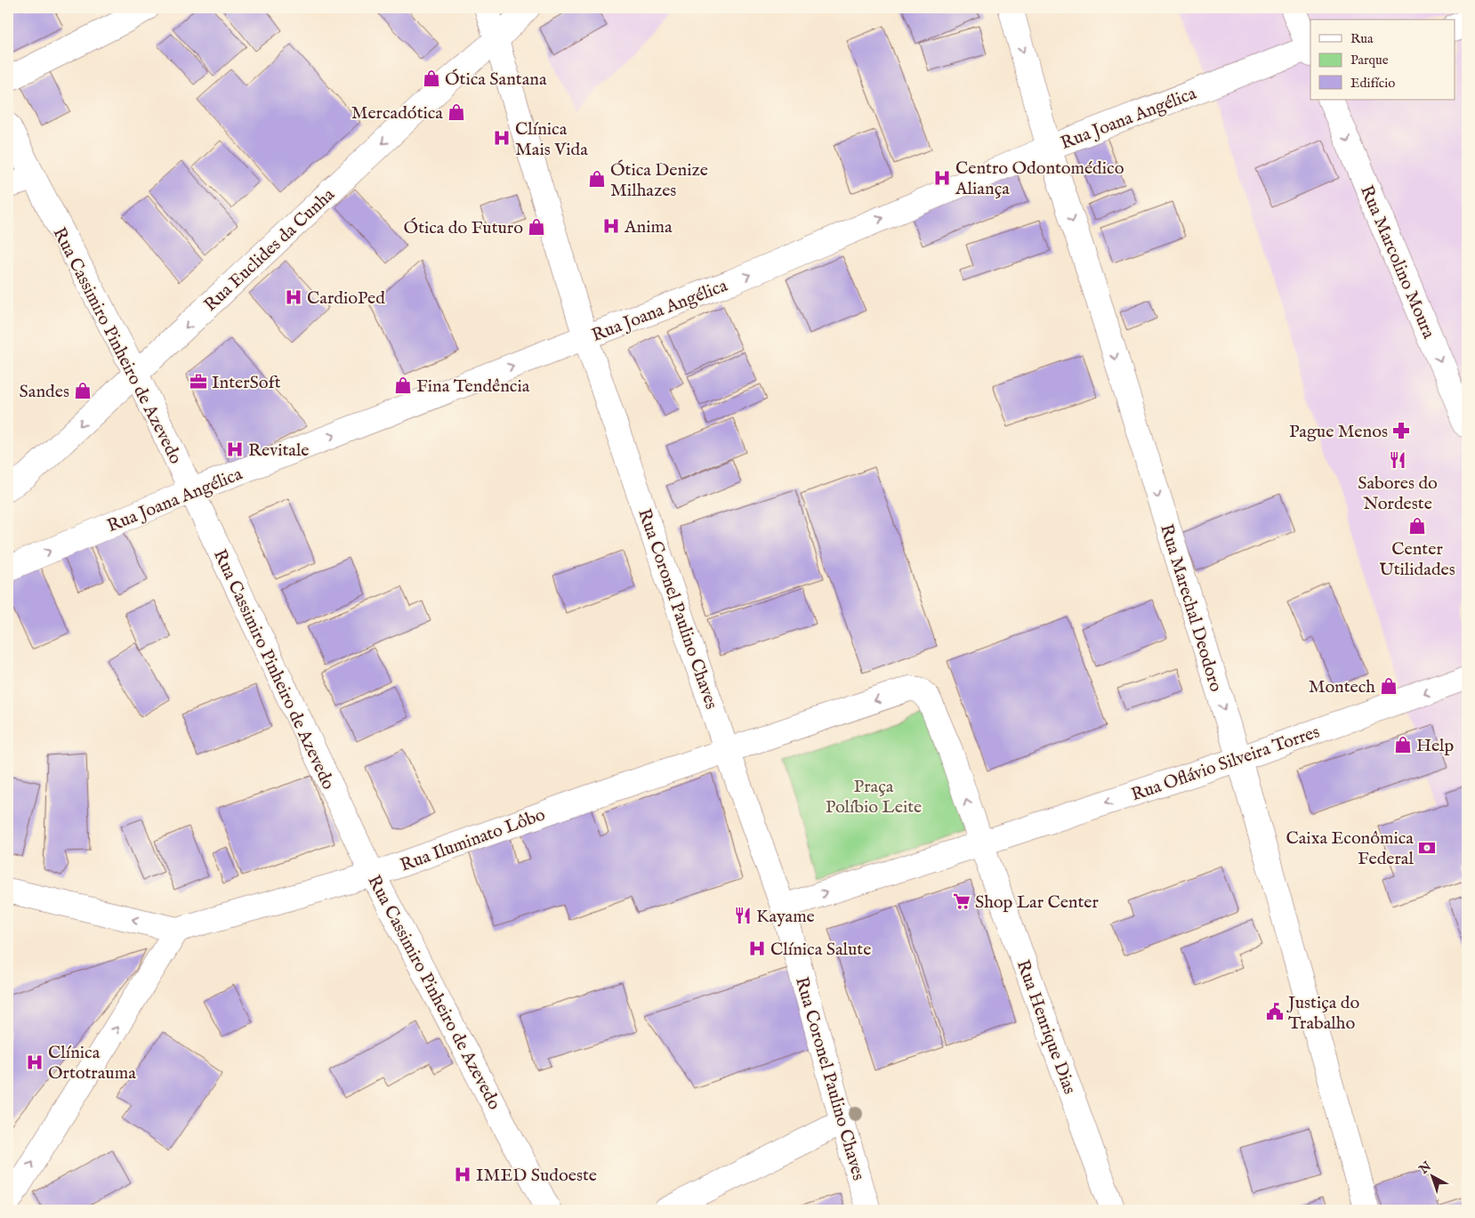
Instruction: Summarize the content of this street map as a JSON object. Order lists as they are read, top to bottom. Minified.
{"streets":{"street":["Rua Joana Angélica","Rua Euclides da Cunha","Rua Marcolino Moura","Rua Cassimiro Pinheiro de Azevedo","Rua Marechal Deodoro","Rua Coronel Paulino Chaves","Rua Oflávio Silveira Torres","Rua Iluminato Lôbo","Rua Henrique Dias"]},"crossings":[["Rua Joana Angélica","Rua Cassimiro Pinheiro de Azevedo"],["Rua Joana Angélica","Rua Marechal Deodoro"],["Rua Joana Angélica","Rua Coronel Paulino Chaves"],["Rua Euclides da Cunha","Rua Cassimiro Pinheiro de Azevedo"],["Rua Euclides da Cunha","Rua Coronel Paulino Chaves"],["Rua Cassimiro Pinheiro de Azevedo","Rua Iluminato Lôbo"],["Rua Marechal Deodoro","Rua Oflávio Silveira Torres"],["Rua Coronel Paulino Chaves","Rua Iluminato Lôbo"],["Rua Oflávio Silveira Torres","Rua Henrique Dias"]],"one_way":["Rua Joana Angélica","Rua Euclides da Cunha","Rua Marcolino Moura","Rua Marechal Deodoro","Rua Oflávio Silveira Torres"],"parks":["Praça Políbio Leite"],"places":{"shop":["Ótica Santana","Mercadótica","Ótica Denize Milhazes","Ótica do Futuro","Fina Tendência","Sandes","Center Utilidades","Montech","Help"],"hospital":["Clínica Mais Vida","Centro Odontomédico Aliança","Anima","CardioPed","Revitale","Clínica Salute","Clínica Ortotrauma","IMED Sudoeste"],"office":["InterSoft"],"pharmacy":["Pague Menos"],"restaurant":["Sabores do Nordeste","Kayame"],"bank":["Caixa Econômica Federal"],"supermarket":["Shop Lar Center"],"public building":["Justiça do Trabalho"]},"legend":["Rua","Parque","Edifício"],"north":"top left"}
